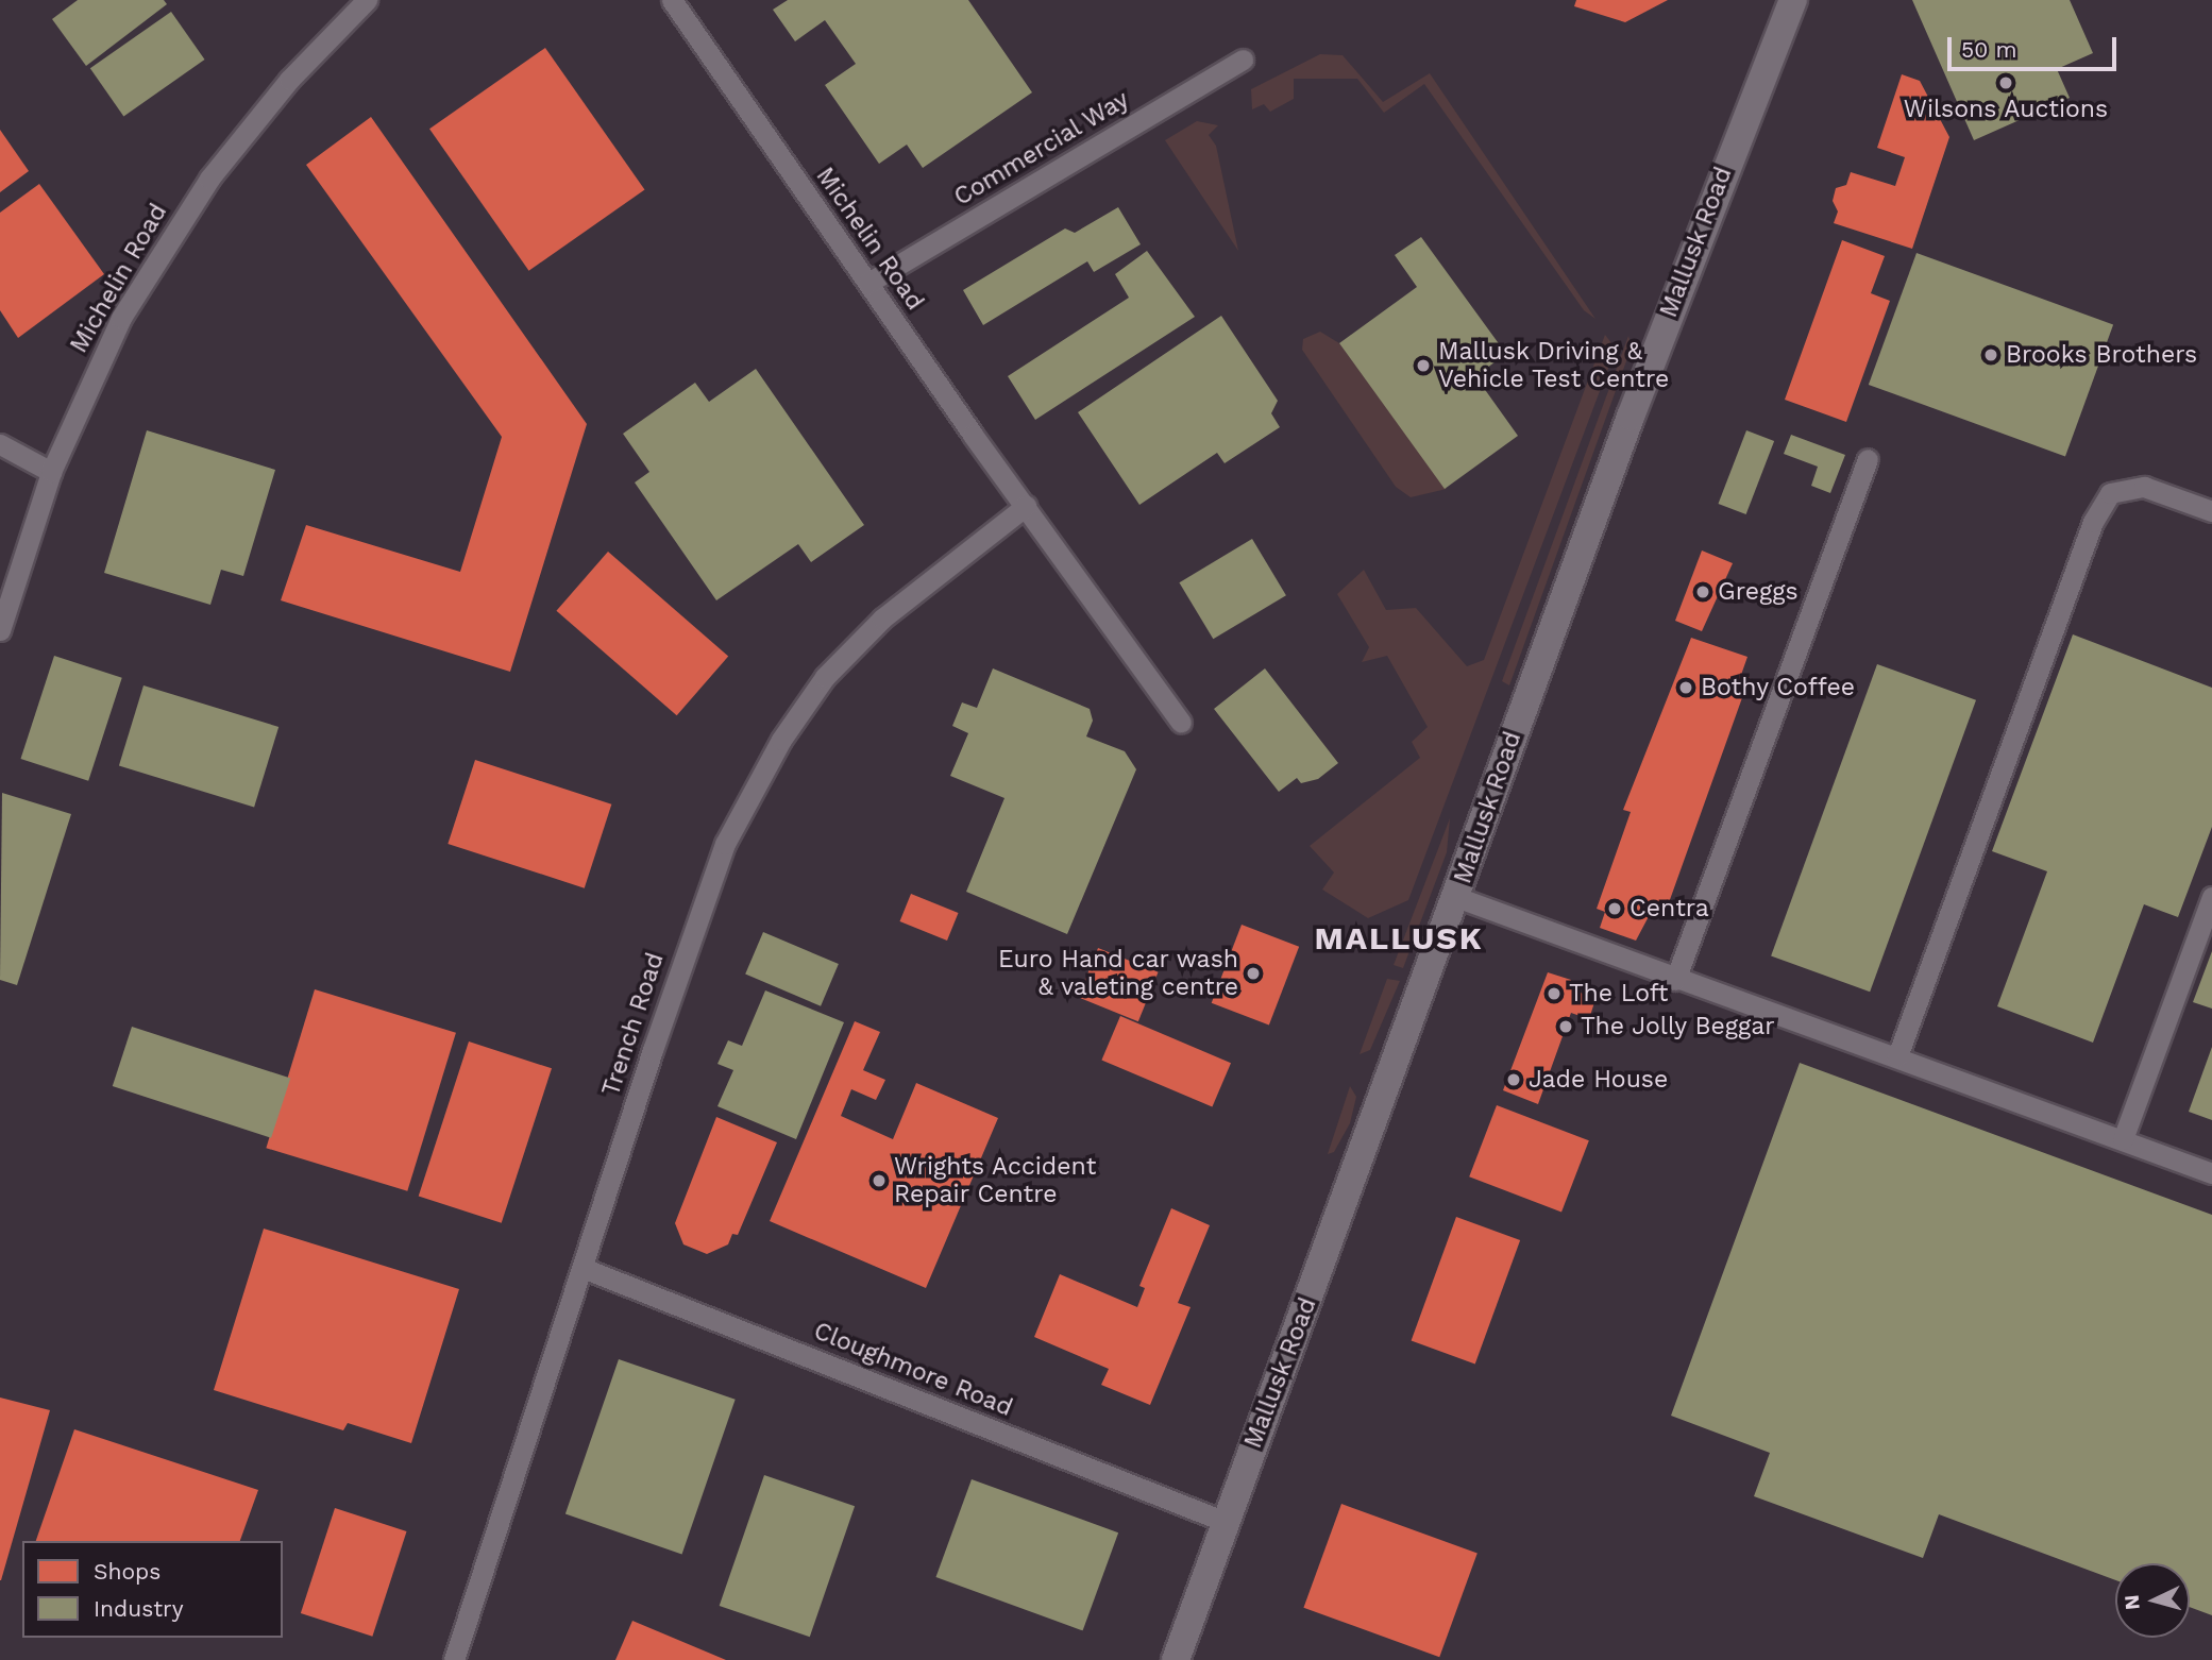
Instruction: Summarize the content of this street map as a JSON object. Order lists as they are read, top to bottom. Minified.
{"streets":{"main road":["Mallusk Road"],"street":["Commercial Way","Michelin Road","Trench Road","Cloughmore Road"]},"crossings":[["Commercial Way","Michelin Road"],["Michelin Road","Trench Road"],["Mallusk Road","Cloughmore Road"],["Trench Road","Cloughmore Road"]],"districts":["MALLUSK"],"places":["Wilsons Auctions","Brooks Brothers","Mallusk Driving & Vehicle Test Centre","Greggs","Bothy Coffee","Centra","Euro Hand car wash & valeting centre","The Loft","The Jolly Beggar","Jade House","Wrights Accident Repair Centre"],"legend":["Shops","Industry"],"scale_bar":"50 m","north":"left"}
